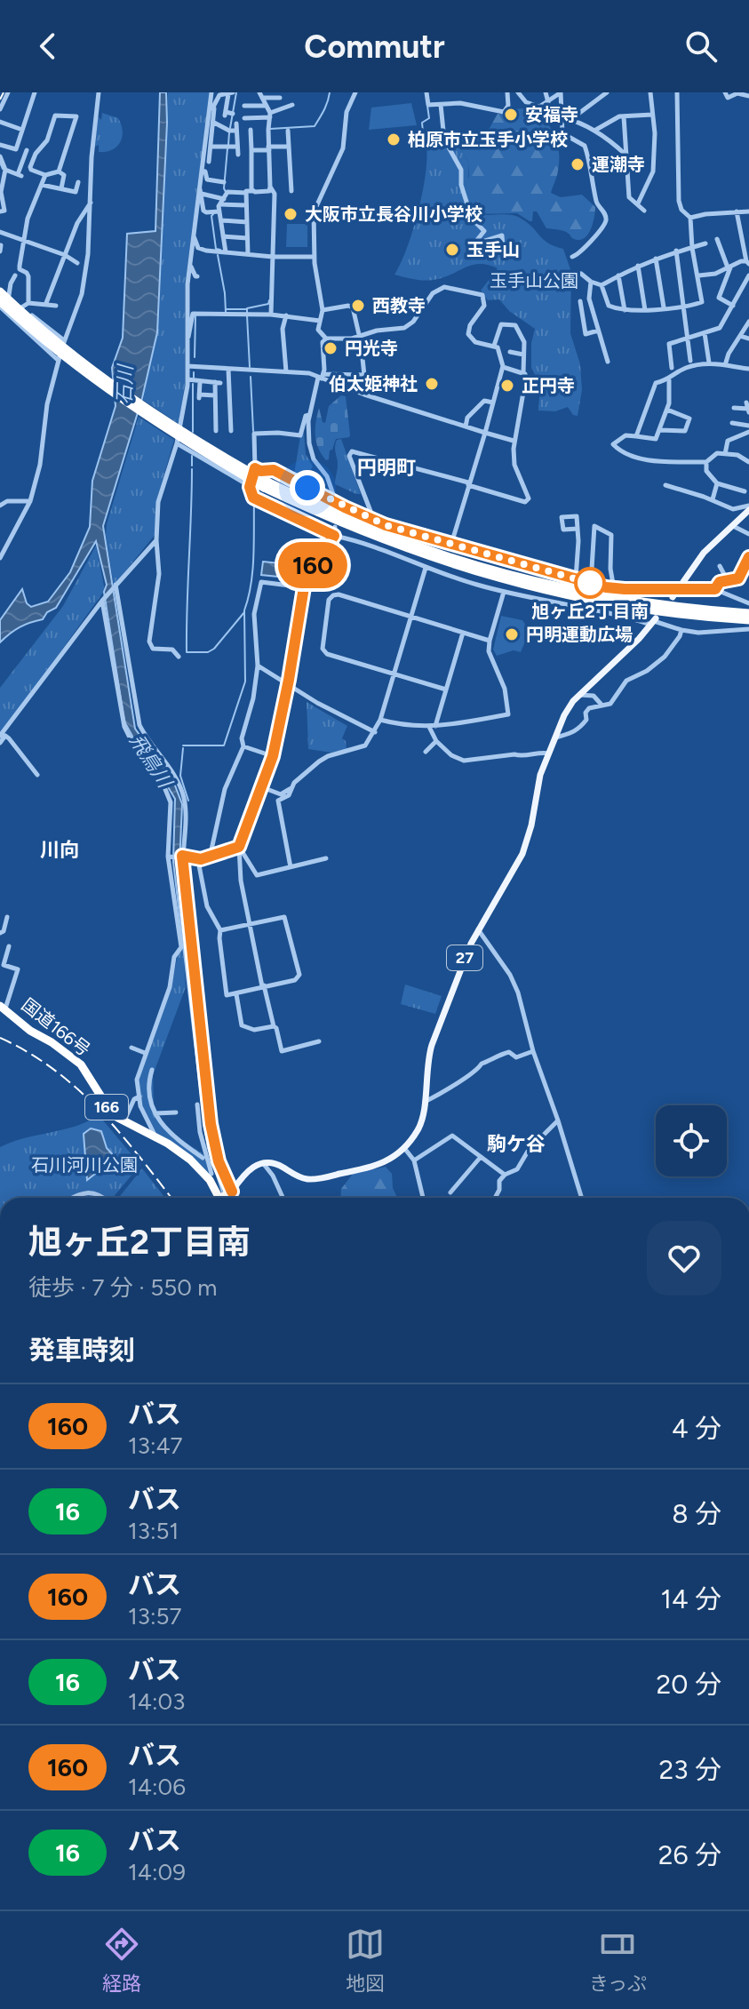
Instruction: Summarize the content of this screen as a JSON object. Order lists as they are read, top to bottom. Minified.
{"streets":{"highway":["国道166号","166"],"main road":["27"]},"districts":["円明町","川向","駒ケ谷"],"water":["石川","飛鳥川"],"parks":["玉手山公園","石川河川公園"],"places":["安福寺","柏原市立玉手小学校","運潮寺","大阪市立長谷川小学校","玉手山","西教寺","円光寺","伯太姫神社","正円寺","旭ヶ丘2丁目南","円明運動広場"],"lines":["bus line 160"],"page":{"header":"Commutr","on_map":"160","heading":[["旭ヶ丘2丁目南","徒歩 · 7 分 · 550 m"],"発車時刻"],"list":[{"mark":"160","name":"バス","note":"13:47","value":"4 分"},{"mark":"16","name":"バス","note":"13:51","value":"8 分"},{"mark":"160","name":"バス","note":"13:57","value":"14 分"},{"mark":"16","name":"バス","note":"14:03","value":"20 分"},{"mark":"160","name":"バス","note":"14:06","value":"23 分"},{"mark":"16","name":"バス","note":"14:09","value":"26 分"}],"tabs":["経路","地図","きっぷ"]}}
